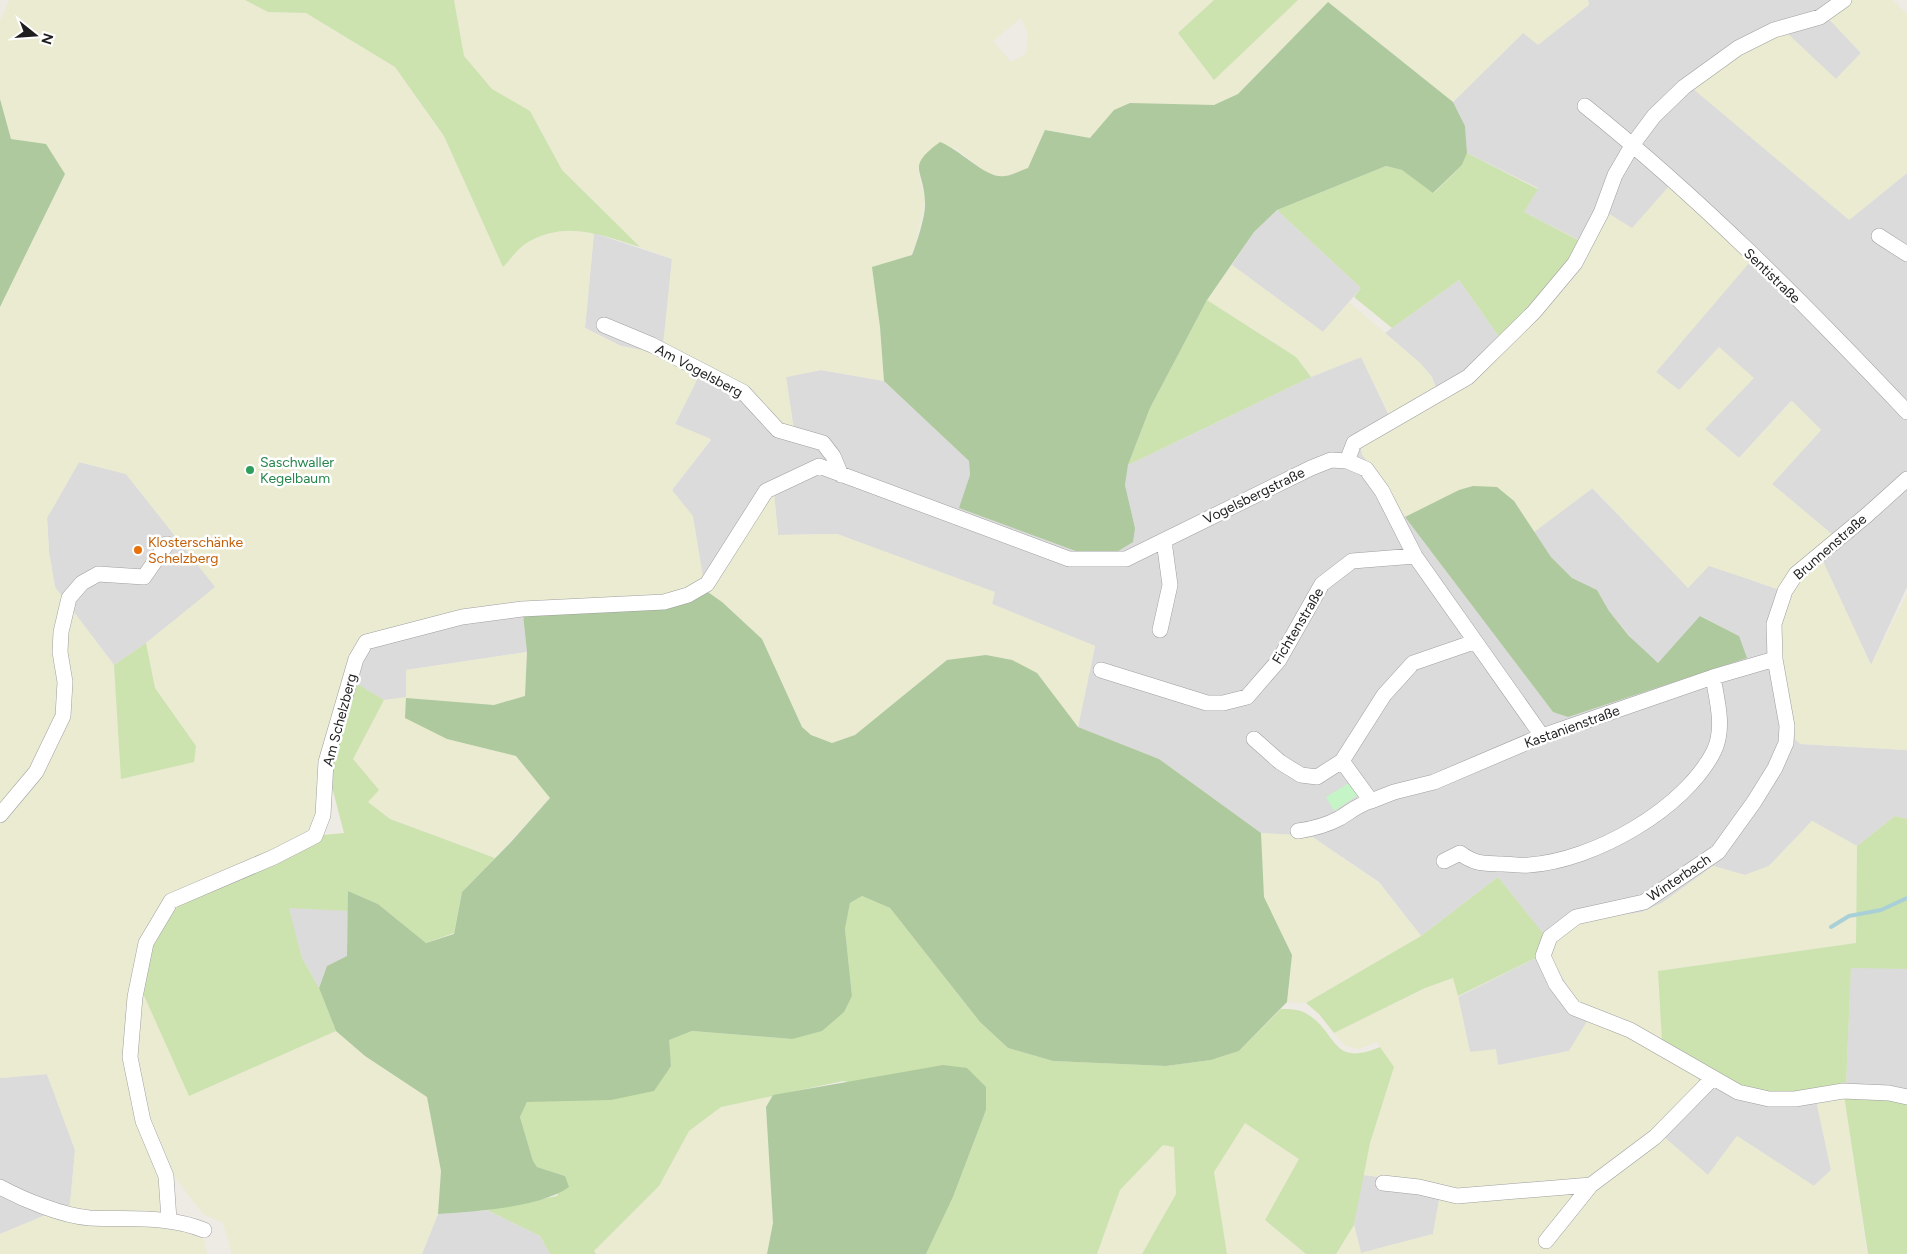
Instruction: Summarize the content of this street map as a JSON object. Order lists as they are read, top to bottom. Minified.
{"streets":{"street":["Sentistraße","Am Vogelsberg","Vogelsbergstraße","Brunnenstraße","Fichtenstraße","Am Schelzberg","Kastanienstraße","Winterbach"]},"crossings":[["Am Vogelsberg","Vogelsbergstraße"],["Am Vogelsberg","Am Schelzberg"],["Vogelsbergstraße","Am Schelzberg"],["Brunnenstraße","Kastanienstraße"],["Brunnenstraße","Winterbach"],["Kastanienstraße","Winterbach"]],"places":["Saschwaller Kegelbaum","Klosterschänke Schelzberg"],"north":"right"}
